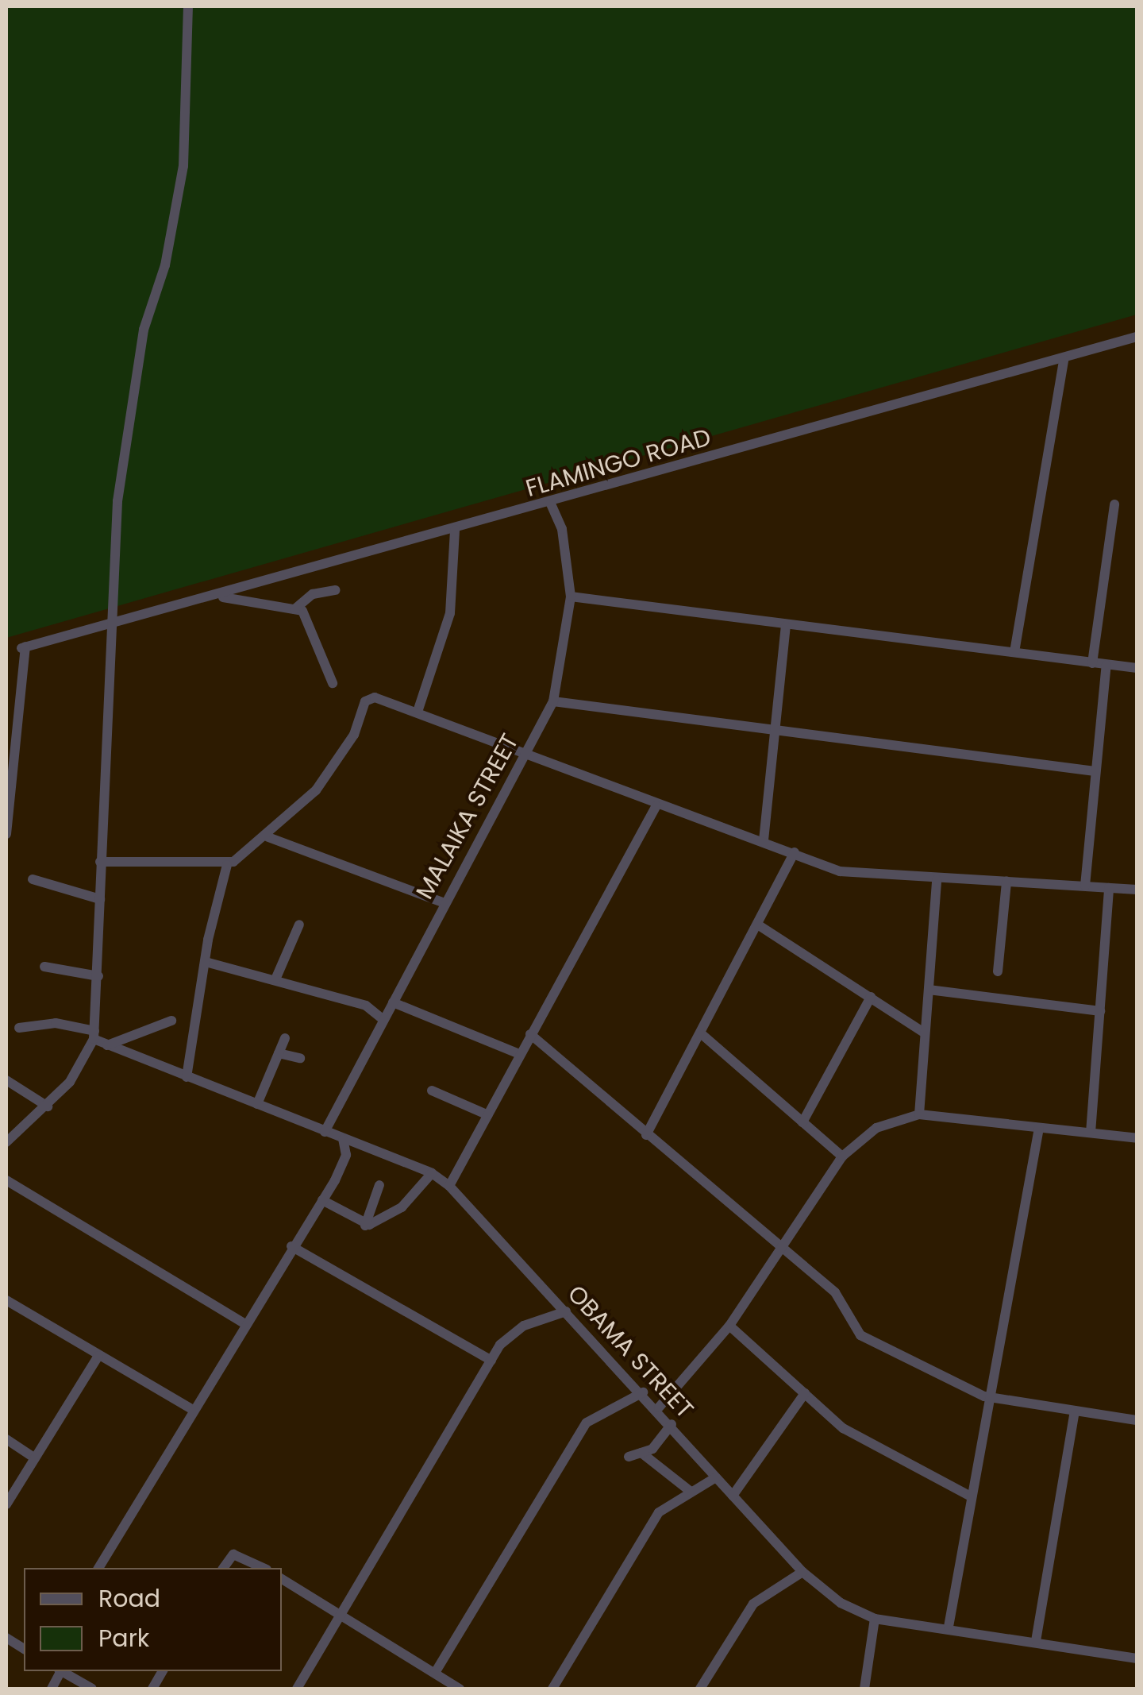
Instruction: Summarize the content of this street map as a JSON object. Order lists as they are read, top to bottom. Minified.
{"streets":{"street":["FLAMINGO ROAD","MALAIKA STREET","OBAMA STREET"]},"crossings":[["FLAMINGO ROAD","MALAIKA STREET"],["MALAIKA STREET","OBAMA STREET"]],"legend":["Road","Park"]}
